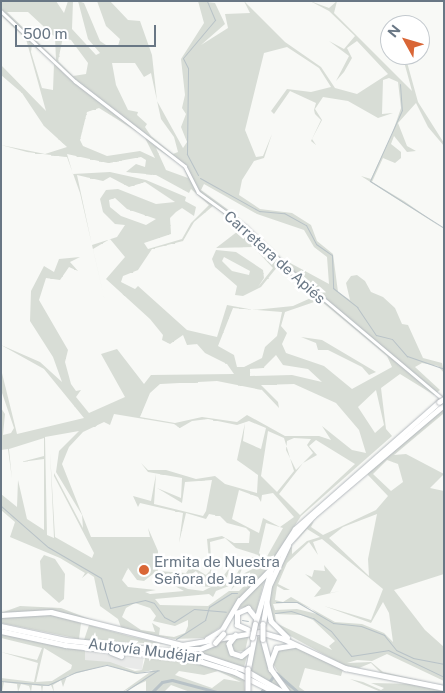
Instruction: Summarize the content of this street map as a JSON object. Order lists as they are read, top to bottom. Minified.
{"streets":{"highway":["Autovía Mudéjar"],"street":["Carretera de Apiés"]},"places":["Ermita de Nuestra Señora de Jara"],"scale_bar":"500 m","north":"top left"}
